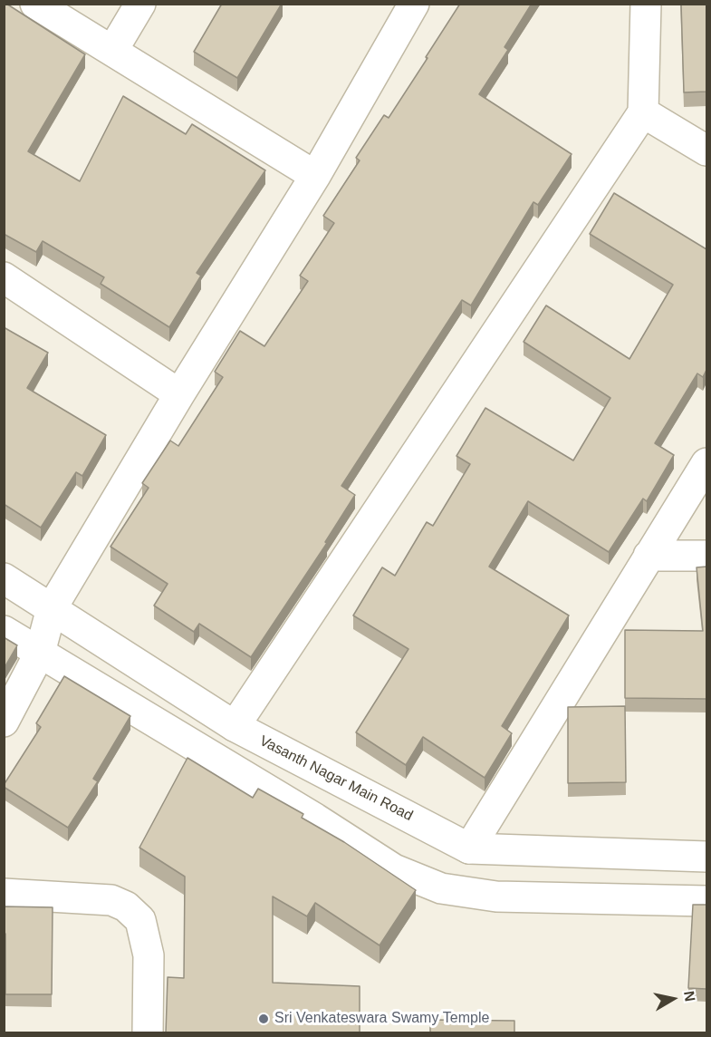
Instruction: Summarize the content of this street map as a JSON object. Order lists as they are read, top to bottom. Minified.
{"streets":{"street":["Vasanth Nagar Main Road"]},"places":["Sri Venkateswara Swamy Temple"],"north":"right"}
